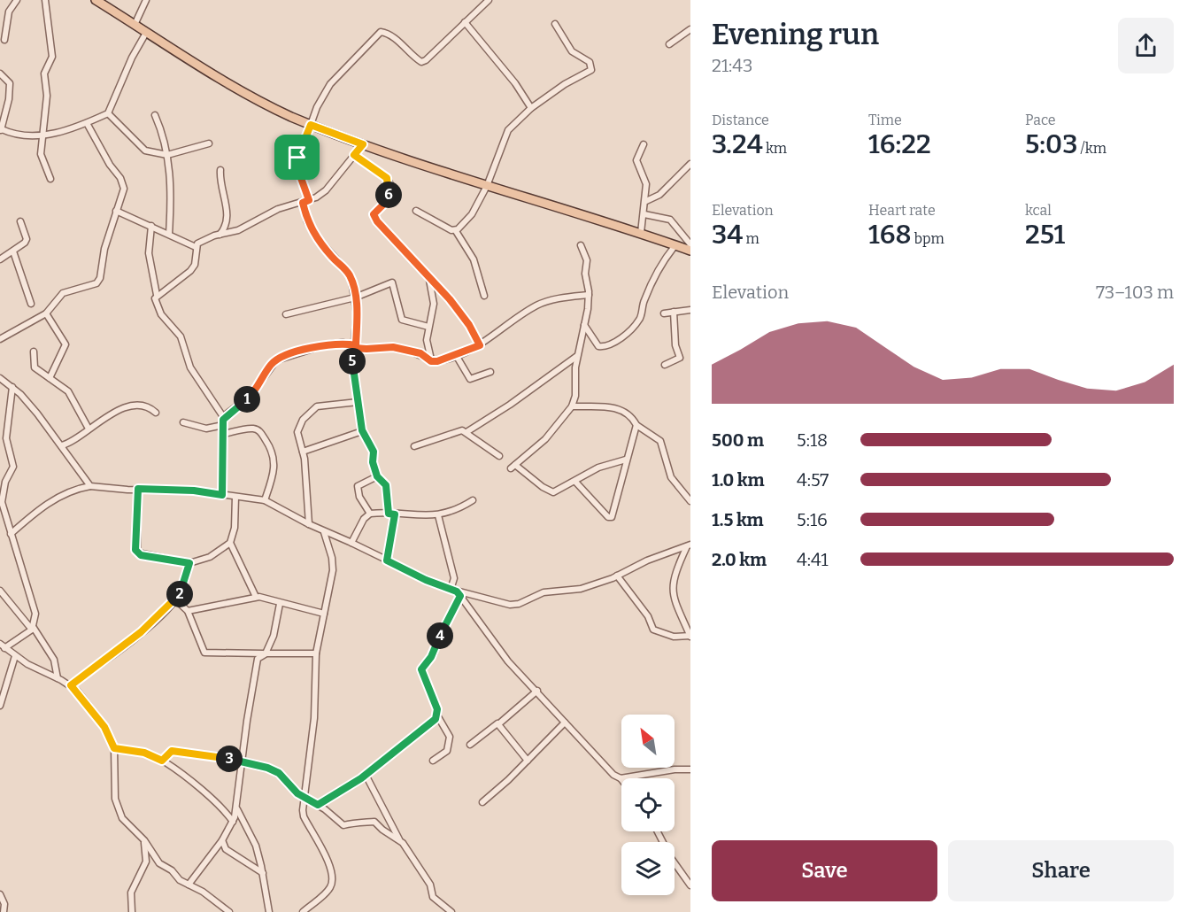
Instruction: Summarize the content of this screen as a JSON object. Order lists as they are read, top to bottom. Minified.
{"north":"top left","page":{"heading":["Evening run","21:43"],"stats":[["Distance","3.24 km"],["Time","16:22"],["Pace","5:03 /km"],["Elevation","34 m"],["Heart rate","168 bpm"],["kcal","251"]],"pins":["6","5","1","2","4","3"],"chart":["Elevation","73–103 m"],"list":[{"name":"500 m","note":"5:18"},{"name":"1.0 km","note":"4:57"},{"name":"1.5 km","note":"5:16"},{"name":"2.0 km","note":"4:41"}],"buttons":["Save","Share"]}}
